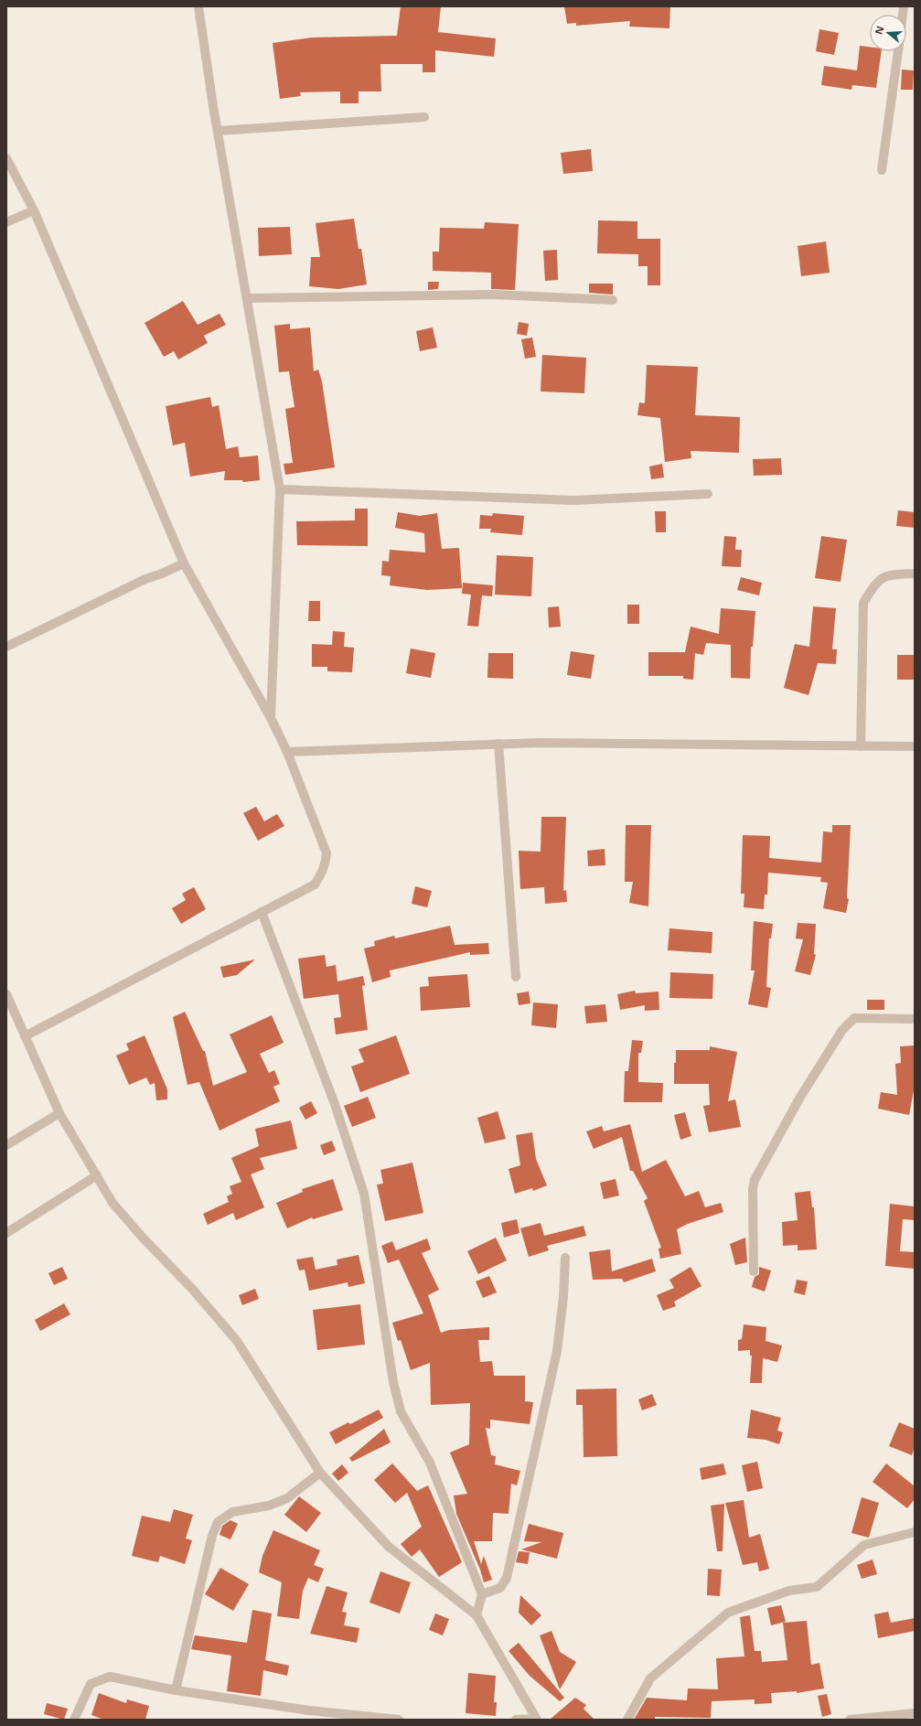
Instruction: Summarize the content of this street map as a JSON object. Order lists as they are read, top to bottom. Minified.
{"north":"left"}
